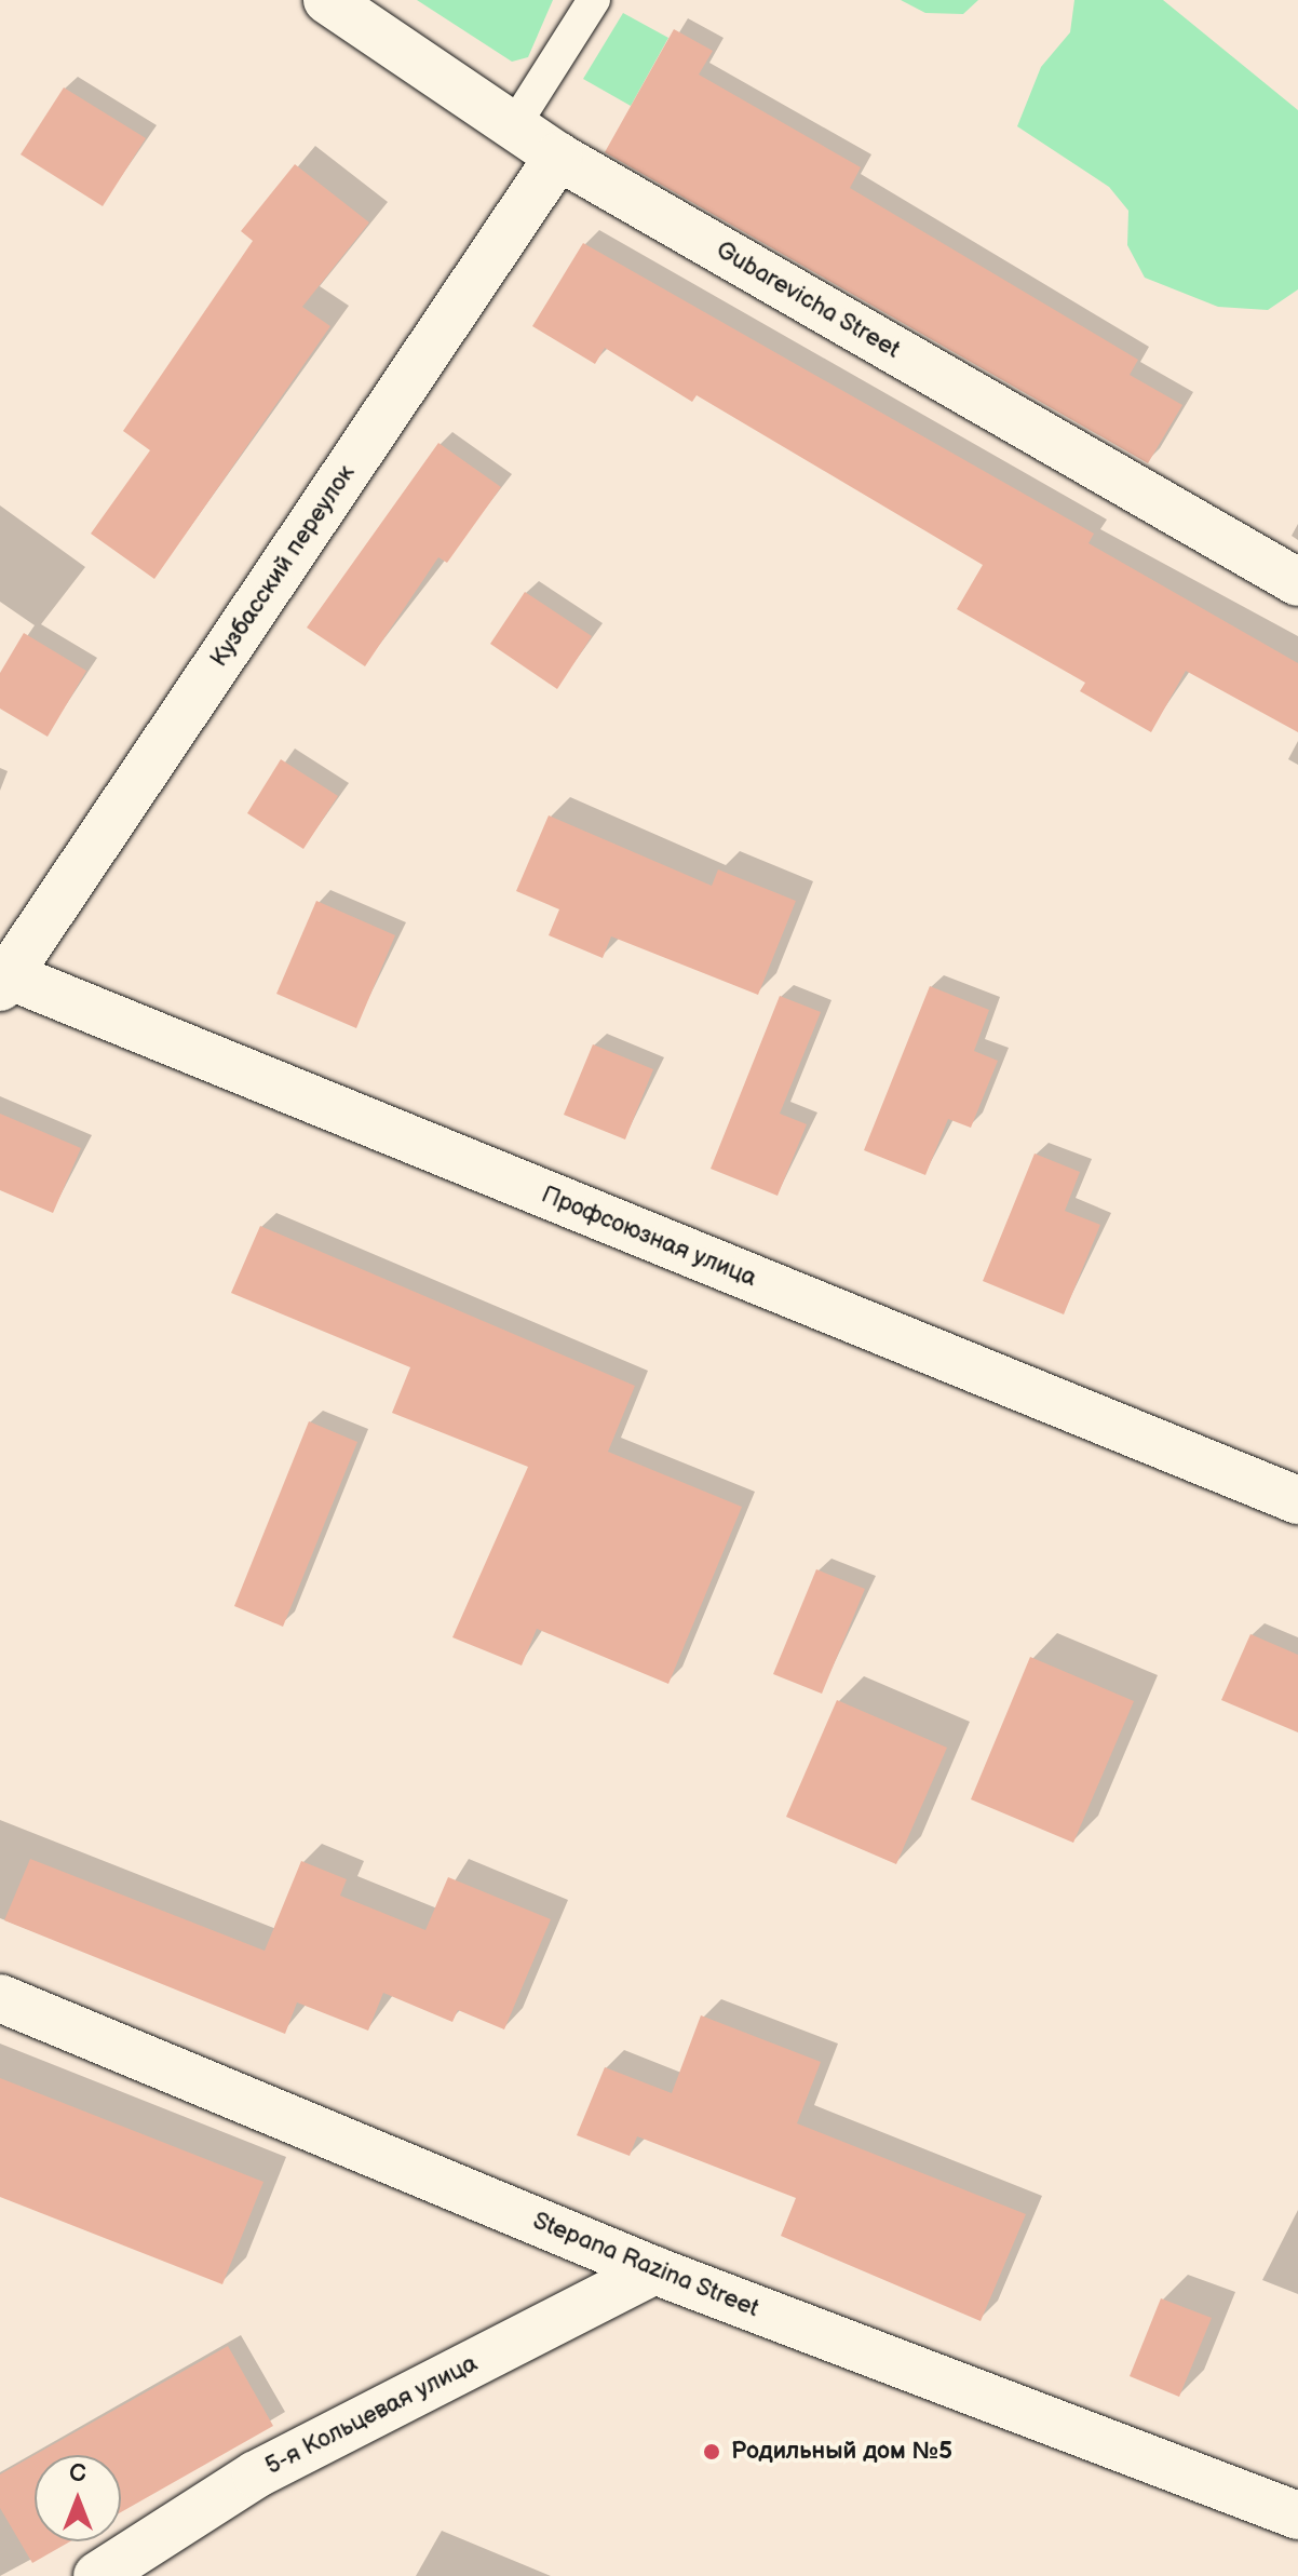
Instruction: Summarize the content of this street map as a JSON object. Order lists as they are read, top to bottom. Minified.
{"streets":{"street":["Gubarevicha Street","Кузбасский переулок","Профсоюзная улица","Stepana Razina Street","5-я Кольцевая улица"]},"crossings":[["Gubarevicha Street","Кузбасский переулок"],["Кузбасский переулок","Профсоюзная улица"],["Stepana Razina Street","5-я Кольцевая улица"]],"places":["Родильный дом №5"],"north":"top"}
